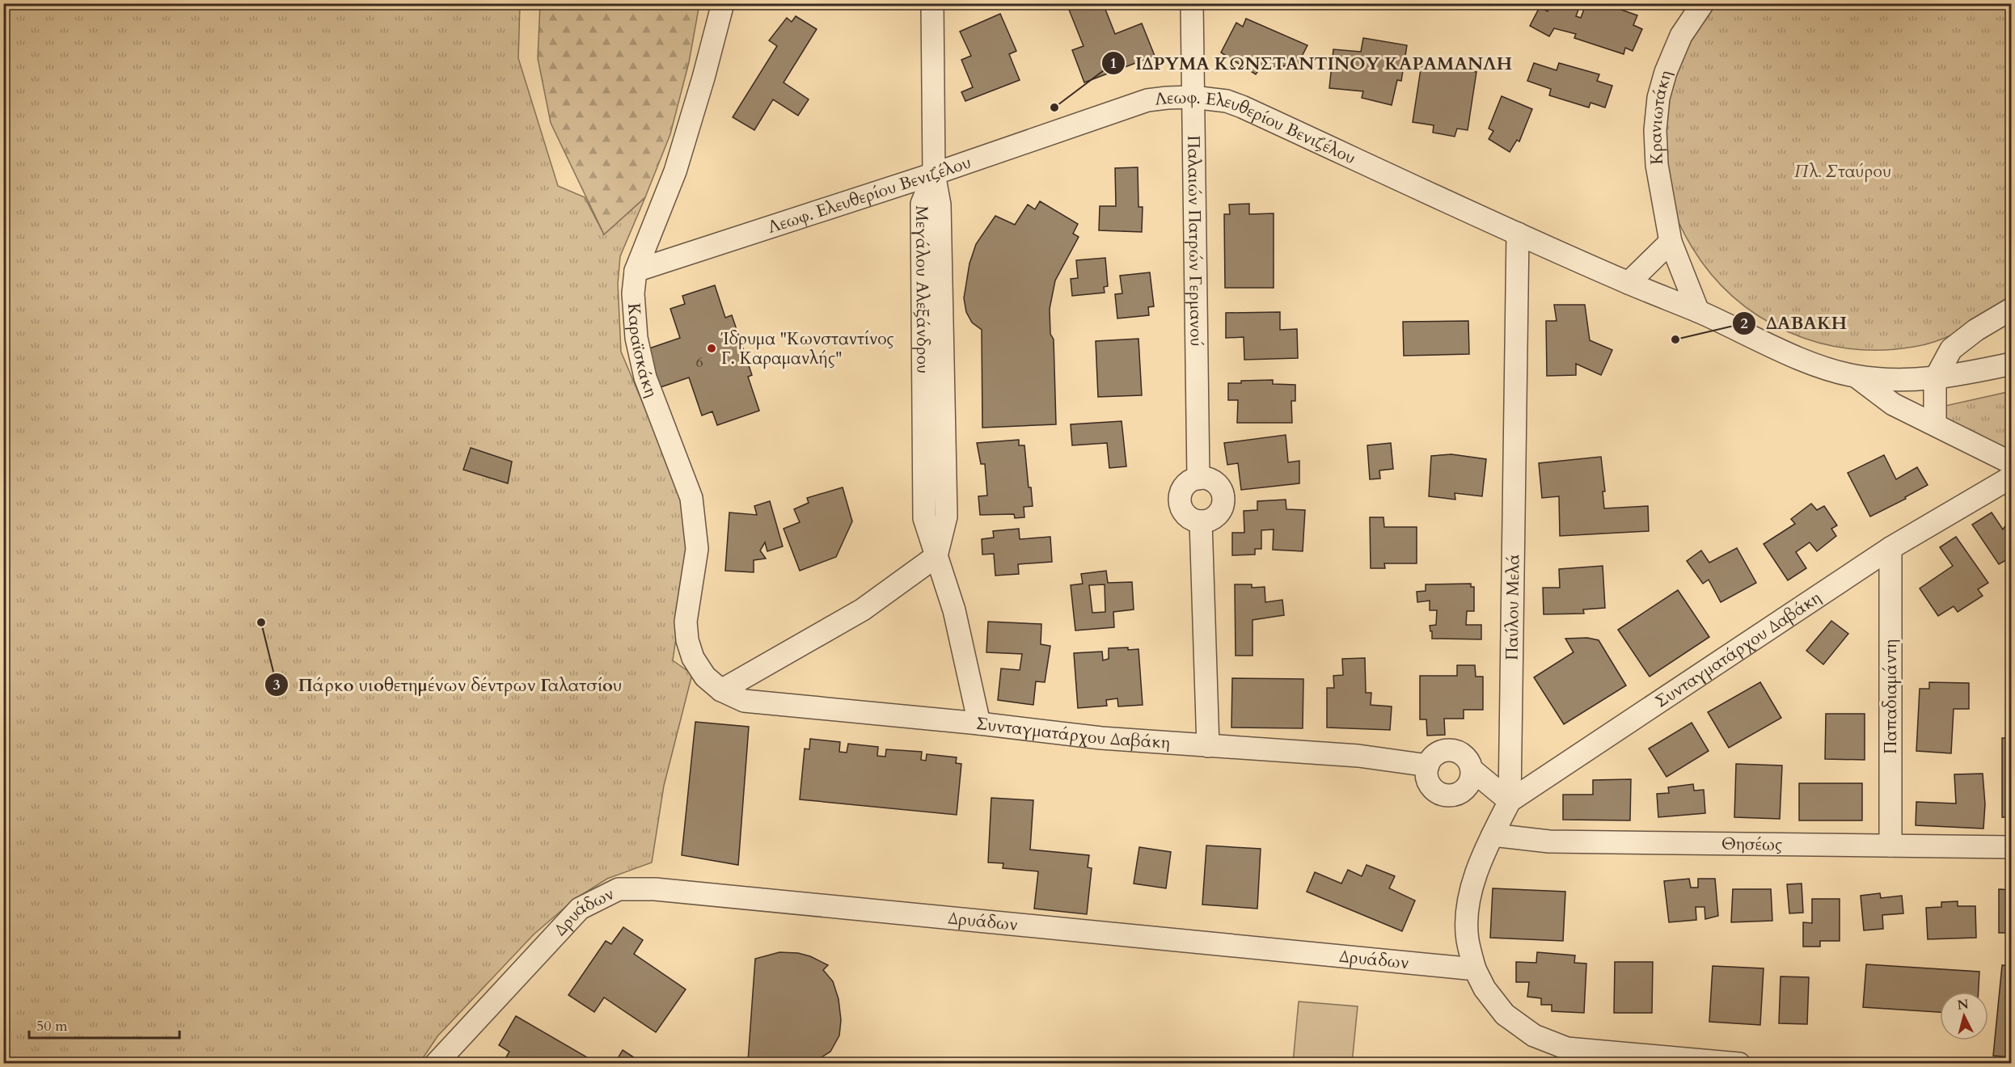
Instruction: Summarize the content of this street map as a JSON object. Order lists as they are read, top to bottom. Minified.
{"streets":{"street":["Κρανιωτάκη","Λεωφ. Ελευθερίου Βενιζέλου","Παλαιών Πατρών Γερμανού","Μεγάλου Αλεξάνδρου","Καραϊσκάκη","Παύλου Μελά","Συνταγματάρχου Δαβάκη","Παπαδιαμάντη","Θησέως","Δρυάδων"]},"crossings":[["Κρανιωτάκη","Λεωφ. Ελευθερίου Βενιζέλου"],["Λεωφ. Ελευθερίου Βενιζέλου","Παλαιών Πατρών Γερμανού"],["Λεωφ. Ελευθερίου Βενιζέλου","Μεγάλου Αλεξάνδρου"],["Λεωφ. Ελευθερίου Βενιζέλου","Καραϊσκάκη"],["Λεωφ. Ελευθερίου Βενιζέλου","Παύλου Μελά"],["Καραϊσκάκη","Συνταγματάρχου Δαβάκη"],["Παύλου Μελά","Συνταγματάρχου Δαβάκη"],["Παύλου Μελά","Θησέως"],["Παύλου Μελά","Δρυάδων"],["Συνταγματάρχου Δαβάκη","Παπαδιαμάντη"],["Παπαδιαμάντη","Θησέως"]],"parks":["Πλ. Σταύρου"],"places":["ΙΔΡΥΜΑ ΚΩΝΣΤΑΝΤΙΝΟΥ ΚΑΡΑΜΑΝΛΗ","ΔΑΒΑΚΗ","Ίδρυμα \"Κωνσταντίνος Γ. Καραμανλής\"","Πάρκο υιοθετημένων δέντρων Γαλατσίου"],"house_numbers":["6"],"scale_bar":"50 m","north":"top"}
